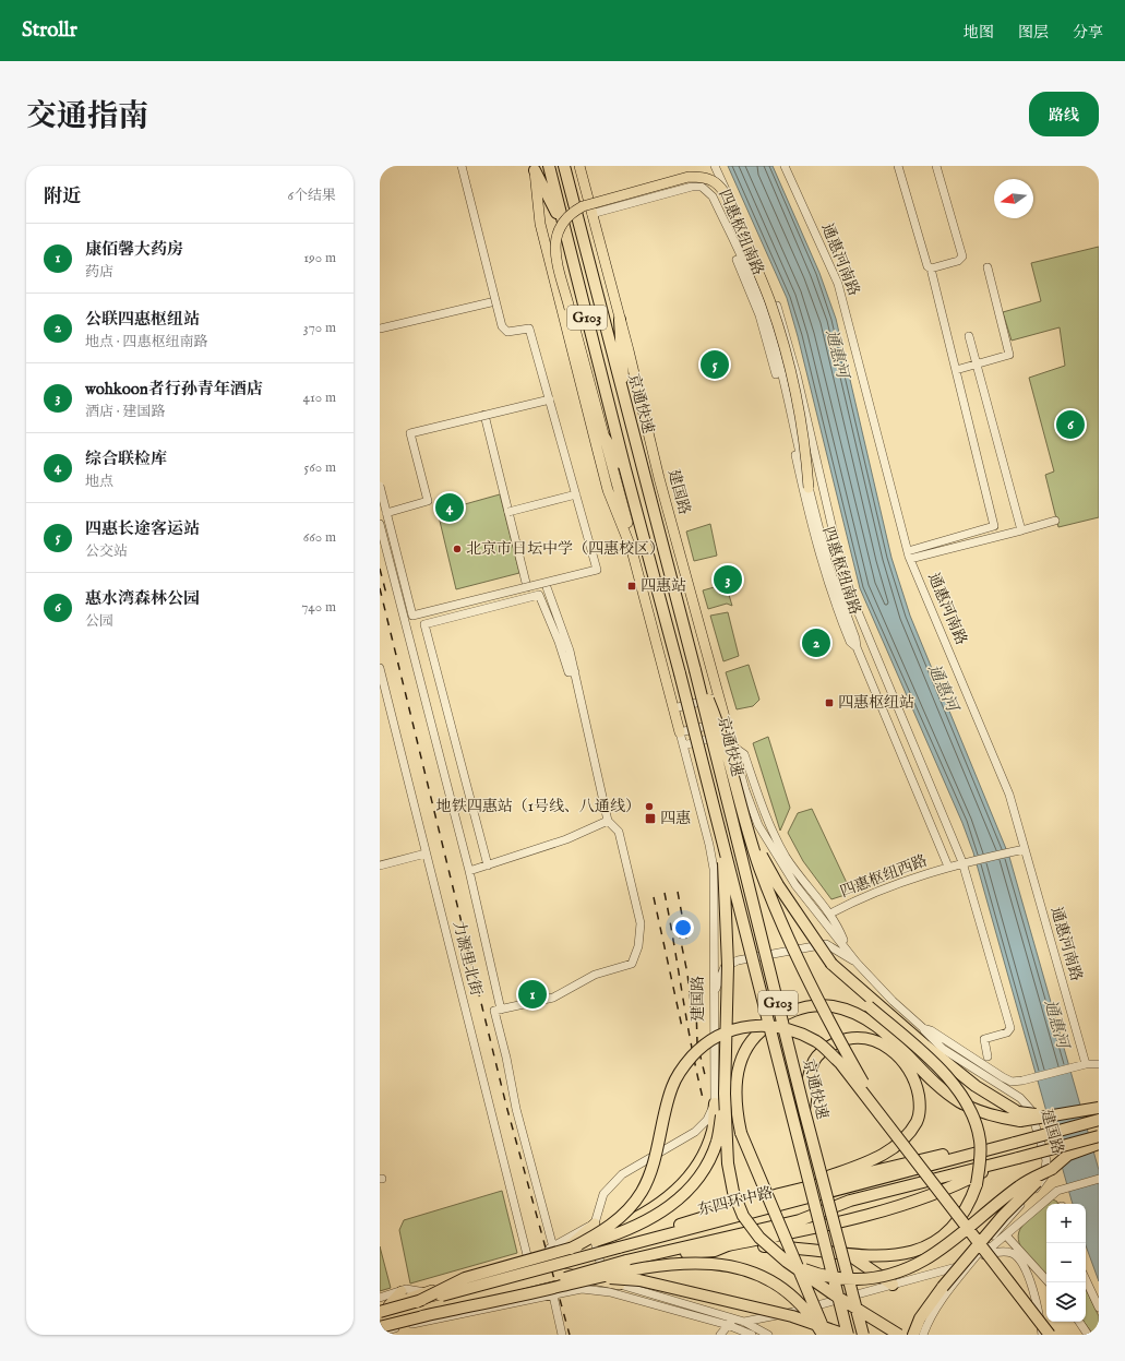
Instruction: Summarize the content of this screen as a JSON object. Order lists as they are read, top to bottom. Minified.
{"streets":{"highway":["G103","京通快速","东四环中路"],"main road":["建国路"],"street":["四惠枢纽南路","通惠河南路","四惠枢纽西路","力源里北街"]},"crossings":[["四惠枢纽南路","四惠枢纽西路"],["通惠河南路","四惠枢纽西路"]],"water":["通惠河"],"places":{"other":["北京市日坛中学（四惠校区）","地铁四惠站（1号线、八通线）"],"transit":["四惠站","四惠枢纽站","四惠"]},"north":"left","page":{"header":"Strollr","nav":["地图","图层","分享"],"title":"交通指南","buttons":"路线","heading":["附近","6个结果"],"list":[{"mark":"1","name":"康佰馨大药房","note":"药店","value":"190 m"},{"mark":"2","name":"公联四惠枢纽站","note":"地点 · 四惠枢纽南路","value":"370 m"},{"mark":"3","name":"wohkoon者行孙青年酒店","note":"酒店 · 建国路","value":"410 m"},{"mark":"4","name":"综合联检库","note":"地点","value":"560 m"},{"mark":"5","name":"四惠长途客运站","note":"公交站","value":"660 m"},{"mark":"6","name":"惠水湾森林公园","note":"公园","value":"740 m"}],"pins":["5","6","4","3","2","1"],"map_buttons":["+","−"]}}
